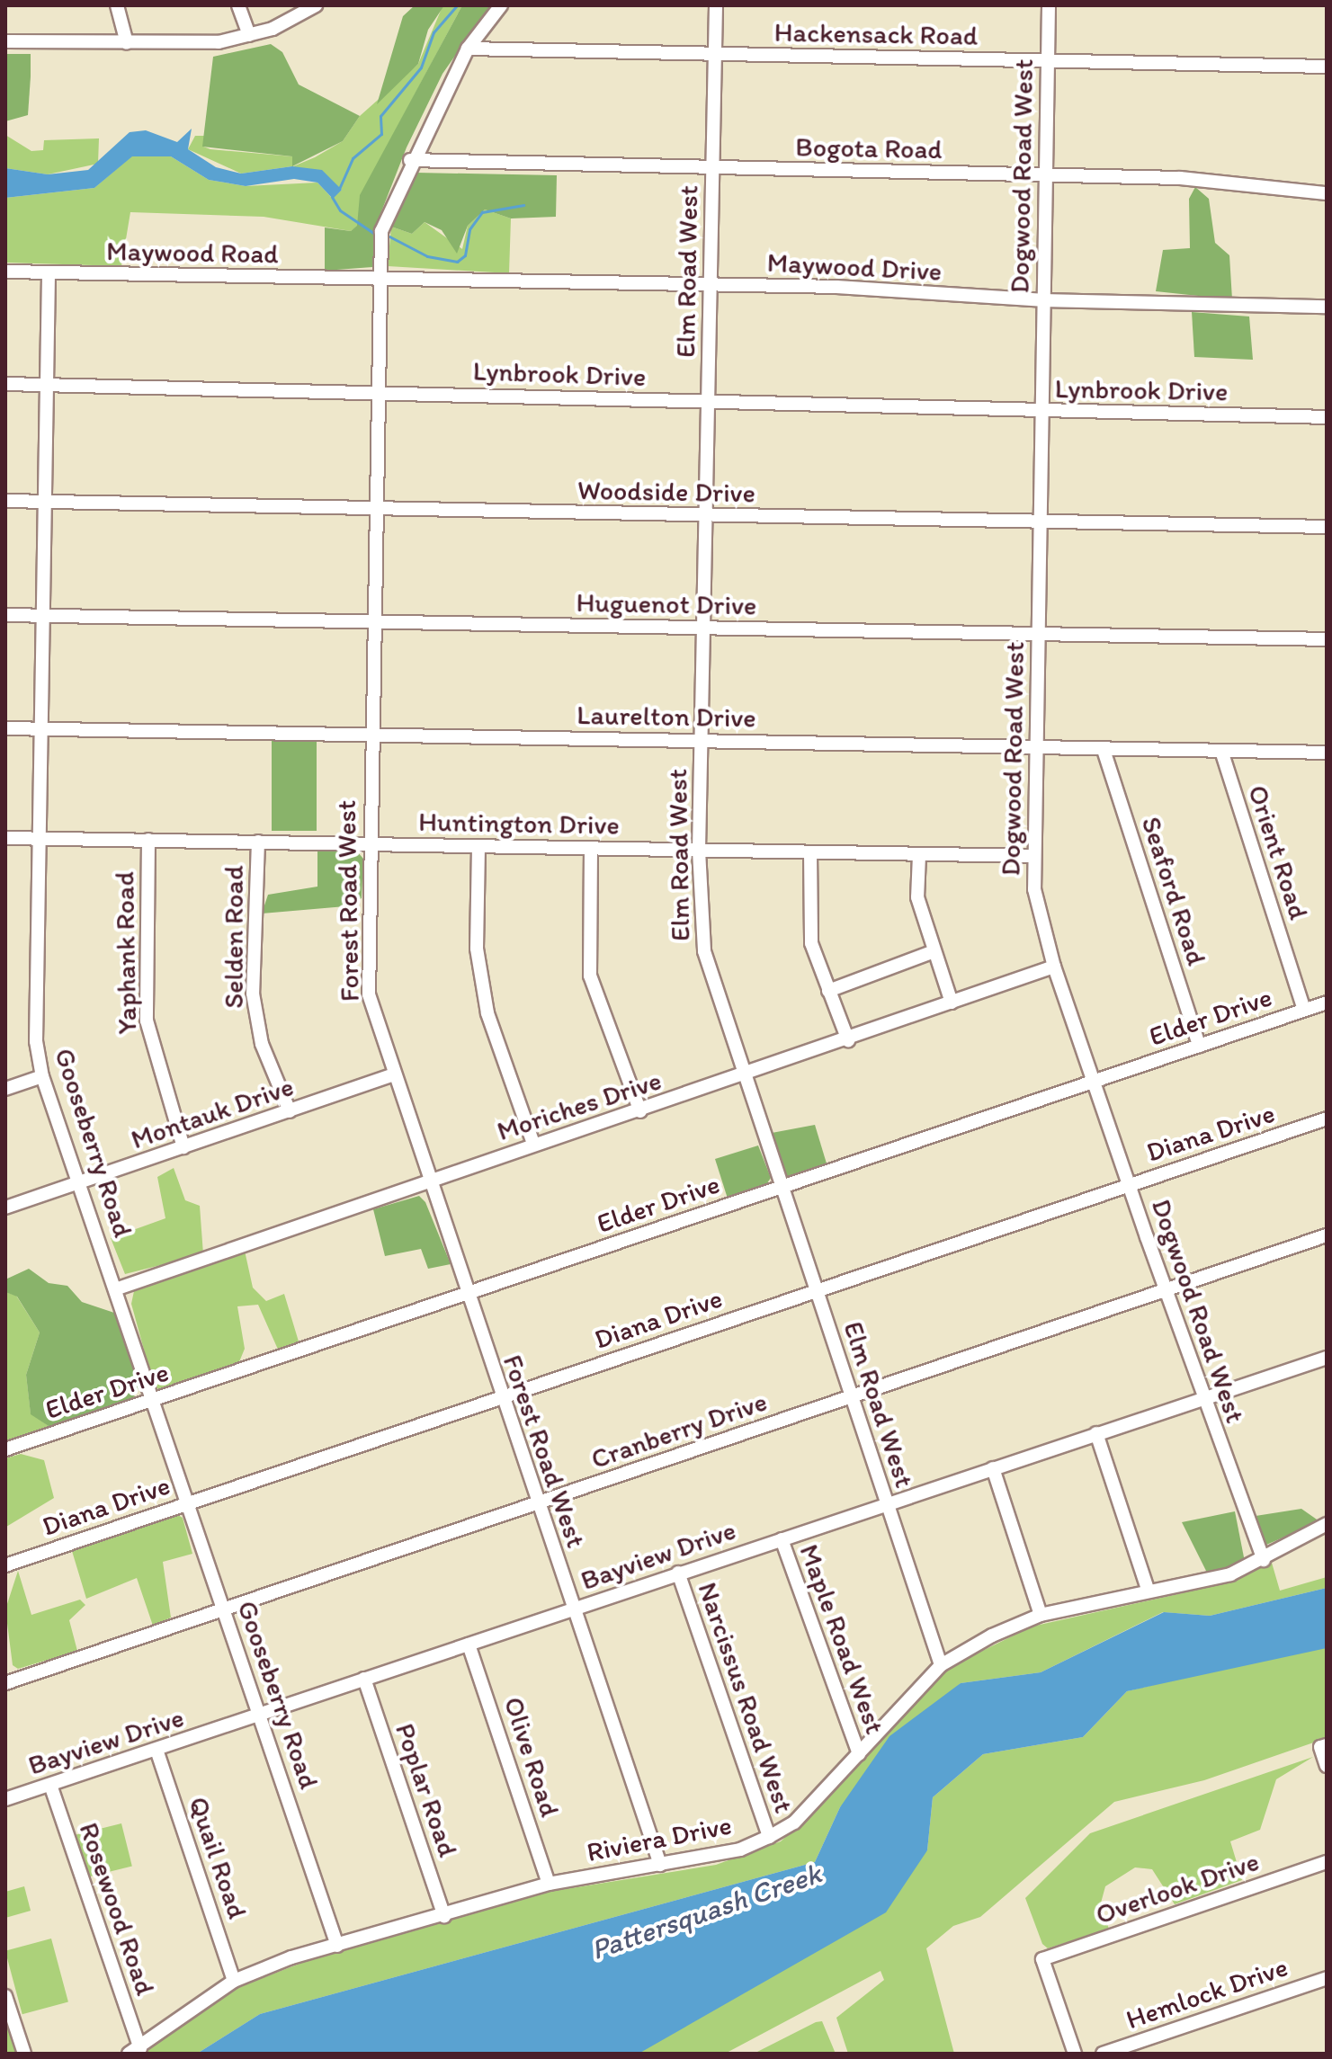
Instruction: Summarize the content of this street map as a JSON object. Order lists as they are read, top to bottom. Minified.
{"streets":{"street":["Hackensack Road","Bogota Road","Dogwood Road West","Maywood Road","Maywood Drive","Elm Road West","Lynbrook Drive","Woodside Drive","Huguenot Drive","Laurelton Drive","Huntington Drive","Orient Road","Seaford Road","Forest Road West","Selden Road","Yaphank Road","Elder Drive","Moriches Drive","Montauk Drive","Diana Drive","Gooseberry Road","Cranberry Drive","Bayview Drive","Maple Road West","Narcissus Road West","Olive Road","Poplar Road","Riviera Drive","Quail Road","Overlook Drive","Rosewood Road","Hemlock Drive"]},"crossings":[["Hackensack Road","Dogwood Road West"],["Hackensack Road","Elm Road West"],["Hackensack Road","Forest Road West"],["Bogota Road","Dogwood Road West"],["Bogota Road","Elm Road West"],["Bogota Road","Forest Road West"],["Dogwood Road West","Maywood Drive"],["Dogwood Road West","Lynbrook Drive"],["Dogwood Road West","Woodside Drive"],["Dogwood Road West","Huguenot Drive"],["Dogwood Road West","Laurelton Drive"],["Dogwood Road West","Huntington Drive"],["Dogwood Road West","Elder Drive"],["Dogwood Road West","Moriches Drive"],["Dogwood Road West","Diana Drive"],["Dogwood Road West","Cranberry Drive"],["Dogwood Road West","Bayview Drive"],["Dogwood Road West","Riviera Drive"],["Maywood Road","Maywood Drive"],["Maywood Road","Forest Road West"],["Maywood Road","Gooseberry Road"],["Maywood Drive","Elm Road West"],["Maywood Drive","Forest Road West"],["Elm Road West","Lynbrook Drive"],["Elm Road West","Woodside Drive"],["Elm Road West","Huguenot Drive"],["Elm Road West","Laurelton Drive"],["Elm Road West","Huntington Drive"],["Elm Road West","Elder Drive"],["Elm Road West","Moriches Drive"],["Elm Road West","Diana Drive"],["Elm Road West","Cranberry Drive"],["Elm Road West","Bayview Drive"],["Elm Road West","Riviera Drive"],["Lynbrook Drive","Forest Road West"],["Lynbrook Drive","Gooseberry Road"],["Woodside Drive","Forest Road West"],["Woodside Drive","Gooseberry Road"],["Huguenot Drive","Forest Road West"],["Huguenot Drive","Gooseberry Road"],["Laurelton Drive","Orient Road"],["Laurelton Drive","Seaford Road"],["Laurelton Drive","Forest Road West"],["Laurelton Drive","Gooseberry Road"],["Huntington Drive","Forest Road West"],["Huntington Drive","Selden Road"],["Huntington Drive","Yaphank Road"],["Huntington Drive","Gooseberry Road"],["Orient Road","Elder Drive"],["Seaford Road","Elder Drive"],["Forest Road West","Elder Drive"],["Forest Road West","Moriches Drive"],["Forest Road West","Montauk Drive"],["Forest Road West","Diana Drive"],["Forest Road West","Cranberry Drive"],["Forest Road West","Bayview Drive"],["Forest Road West","Riviera Drive"],["Selden Road","Montauk Drive"],["Yaphank Road","Montauk Drive"],["Elder Drive","Gooseberry Road"],["Moriches Drive","Gooseberry Road"],["Montauk Drive","Gooseberry Road"],["Diana Drive","Gooseberry Road"],["Gooseberry Road","Cranberry Drive"],["Gooseberry Road","Bayview Drive"],["Gooseberry Road","Riviera Drive"],["Bayview Drive","Maple Road West"],["Bayview Drive","Narcissus Road West"],["Bayview Drive","Olive Road"],["Bayview Drive","Poplar Road"],["Bayview Drive","Quail Road"],["Bayview Drive","Rosewood Road"],["Maple Road West","Riviera Drive"],["Narcissus Road West","Riviera Drive"],["Olive Road","Riviera Drive"],["Poplar Road","Riviera Drive"],["Riviera Drive","Quail Road"],["Riviera Drive","Rosewood Road"]],"water":["Pattersquash Creek"]}
